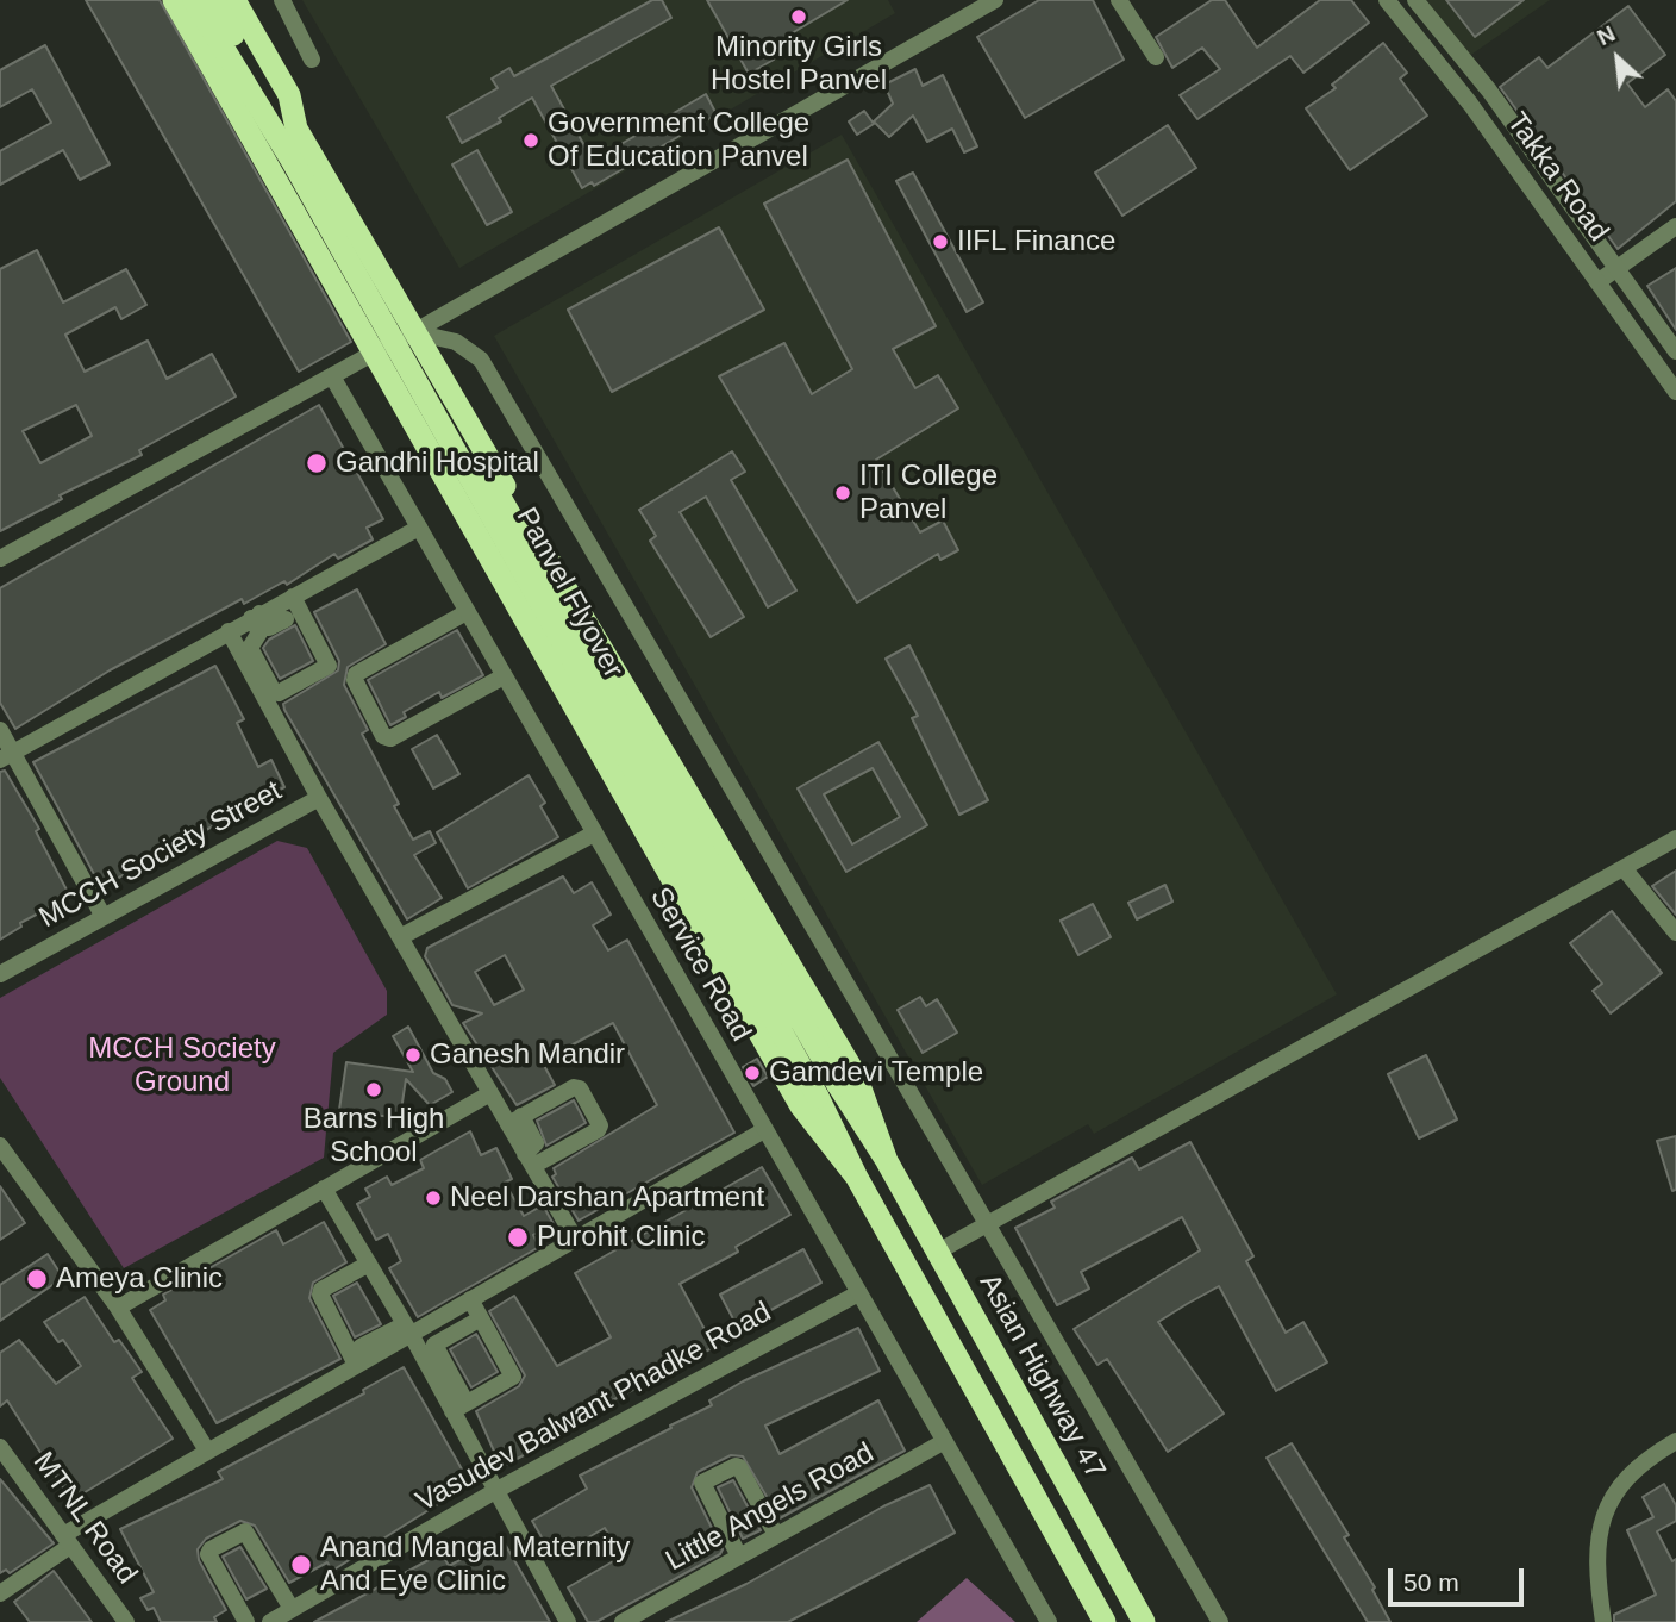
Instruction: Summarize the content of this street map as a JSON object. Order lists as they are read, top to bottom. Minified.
{"streets":{"highway":["Panvel Flyover","Asian Highway 47"],"street":["Takka Road","MCCH Society Street","Service Road","Vasudev Balwant Phadke Road","Little Angels Road","MTNL Road"]},"crossings":[["Panvel Flyover","Asian Highway 47"],["Service Road","Vasudev Balwant Phadke Road"],["Service Road","Little Angels Road"]],"parks":["MCCH Society Ground"],"places":["Minority Girls Hostel Panvel","Government College Of Education Panvel","IIFL Finance","Gandhi Hospital","ITI College Panvel","Ganesh Mandir","Gamdevi Temple","Barns High School","Neel Darshan Apartment","Purohit Clinic","Ameya Clinic","Anand Mangal Maternity And Eye Clinic"],"scale_bar":"50 m","north":"top left"}
